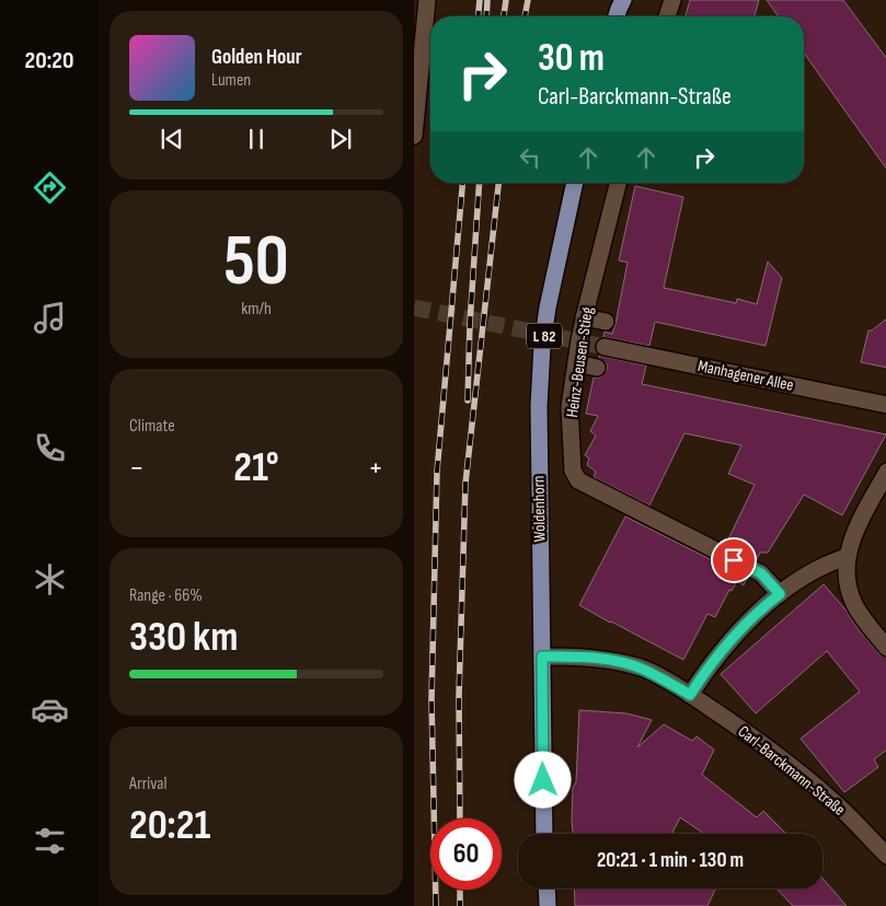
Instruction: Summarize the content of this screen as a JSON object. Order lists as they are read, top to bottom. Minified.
{"streets":{"main road":["L 82","Woldenhorn"],"street":["Heinz-Beusen-Stieg","Manhagener Allee","Carl-Barckmann-Straße"]},"crossings":[["Woldenhorn","Carl-Barckmann-Straße"]],"page":{"tabs":"20:20","turn":["30 m","Carl-Barckmann-Straße"],"song":["Golden Hour","Lumen"],"tile":[["50","km/h"],"Climate",["Range · 66%","330 km"],["Arrival","20:21"]],"heat":["−","21°","+"],"limit":"60","trip":"20:21 · 1 min · 130 m"}}
